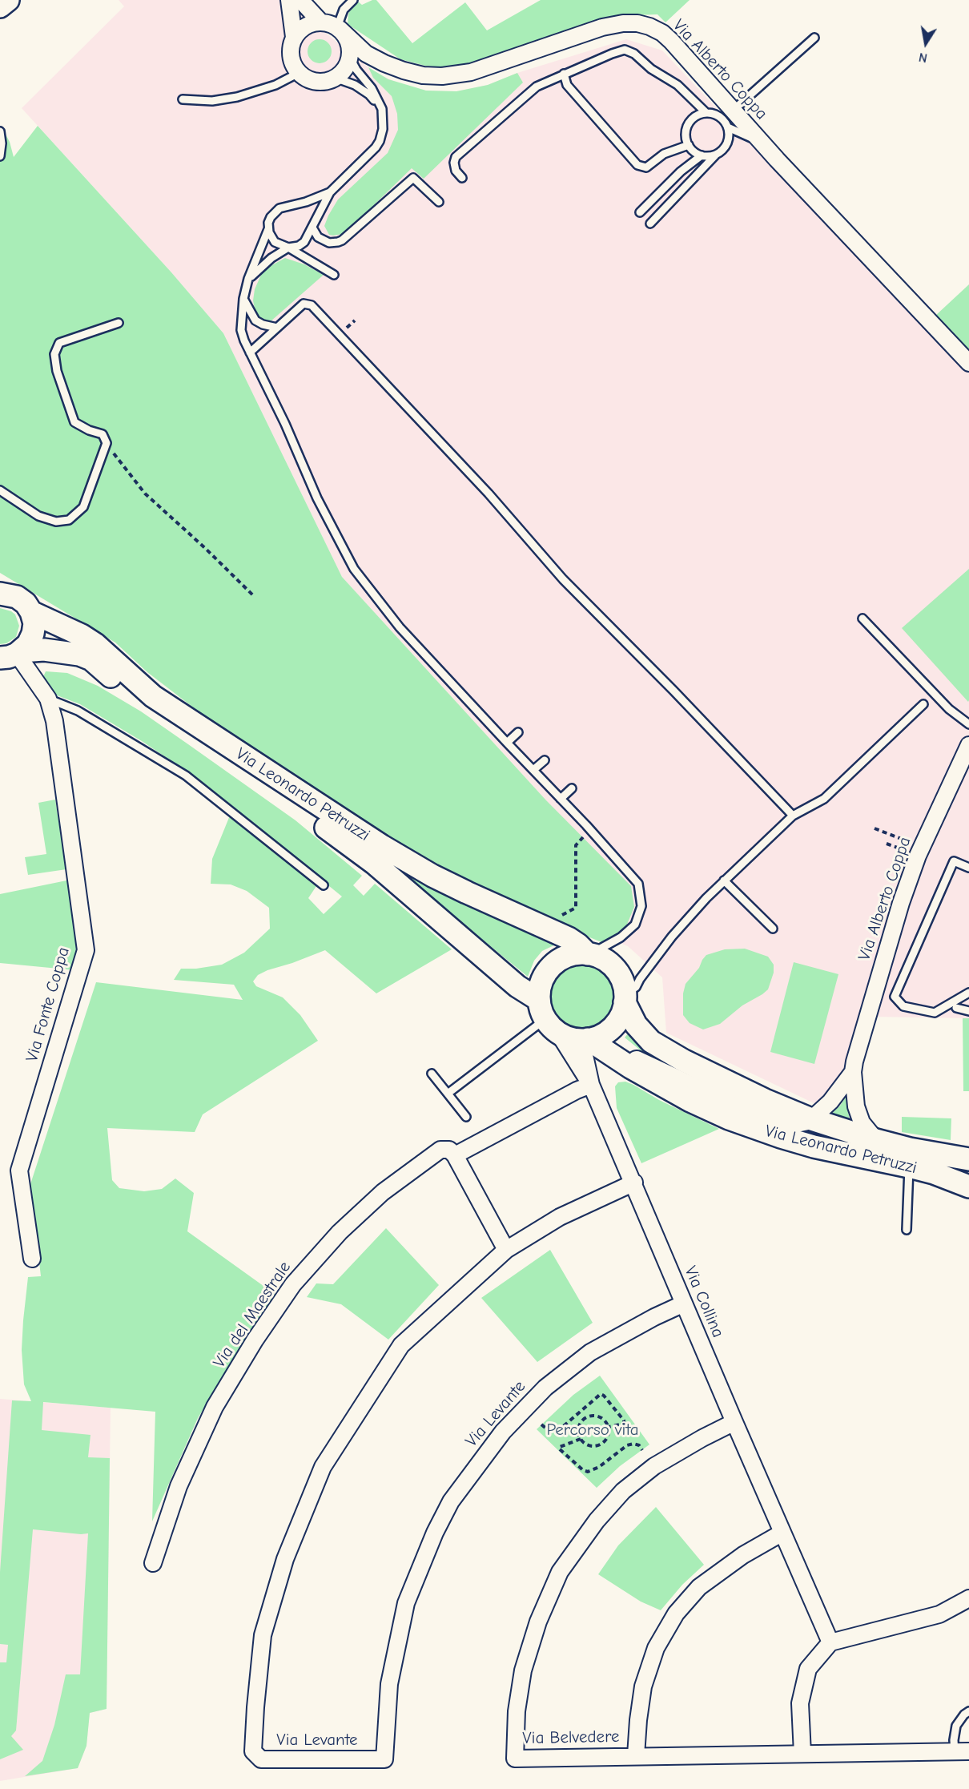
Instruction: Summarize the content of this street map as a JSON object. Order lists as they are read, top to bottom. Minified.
{"streets":{"main road":["Via Leonardo Petruzzi"],"street":["Via Alberto Coppa","Via Fonte Coppa","Via Collina","Via del Maestrale","Via Levante","Via Belvedere"]},"crossings":[["Via Alberto Coppa","Via Leonardo Petruzzi"],["Via Leonardo Petruzzi","Via Fonte Coppa"],["Via Leonardo Petruzzi","Via Collina"],["Via Collina","Via Levante"],["Via Collina","Via Belvedere"]],"parks":["Percorso vita"],"north":"bottom"}
